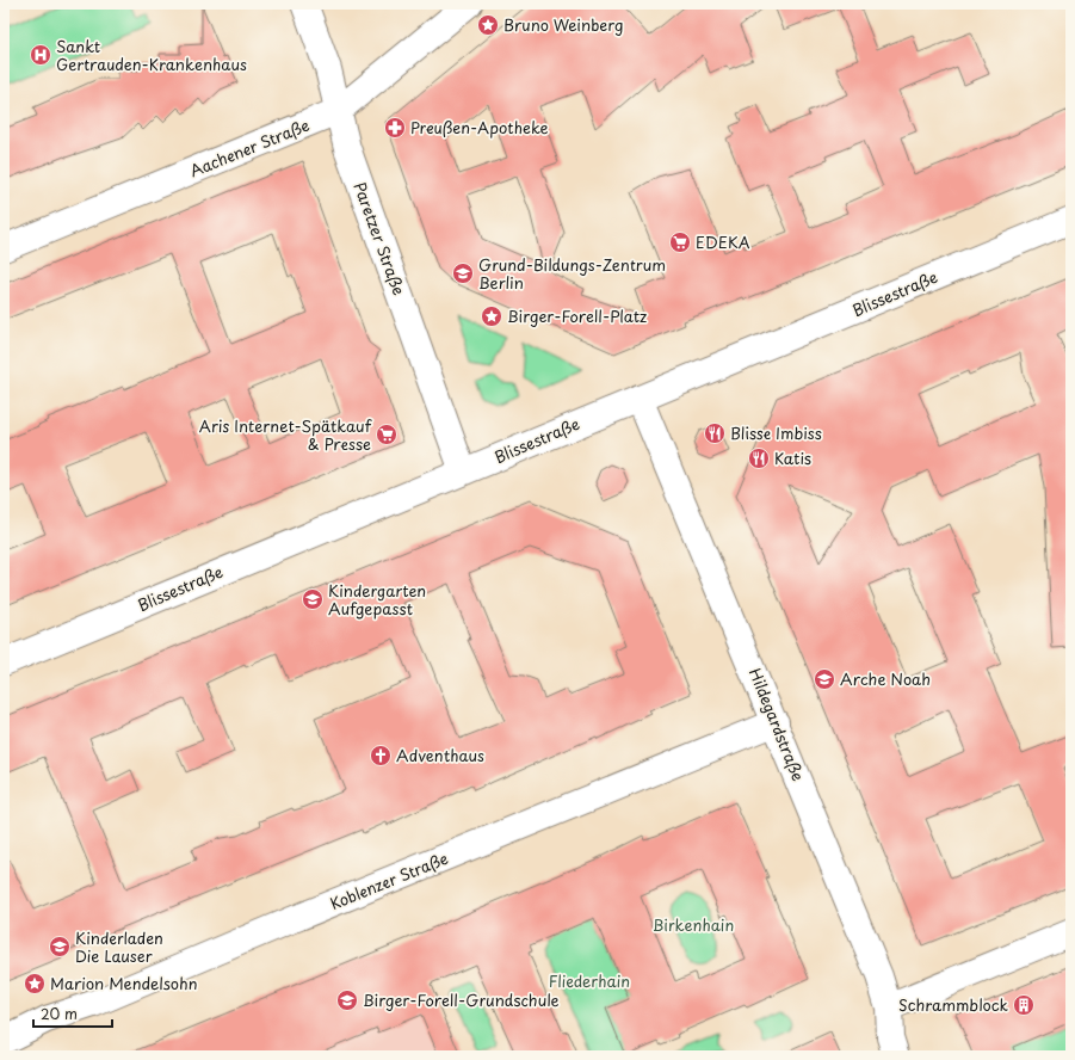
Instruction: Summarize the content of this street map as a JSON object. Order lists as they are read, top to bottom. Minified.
{"streets":{"street":["Aachener Straße","Paretzer Straße","Blissestraße","Hildegardstraße","Koblenzer Straße"]},"crossings":[["Aachener Straße","Paretzer Straße"],["Paretzer Straße","Blissestraße"],["Blissestraße","Hildegardstraße"],["Hildegardstraße","Koblenzer Straße"]],"parks":["Birkenhain","Fliederhain"],"places":{"place":["Bruno Weinberg","Birger-Forell-Platz","Marion Mendelsohn"],"hospital":["Sankt Gertrauden-Krankenhaus"],"pharmacy":["Preußen-Apotheke"],"supermarket":["EDEKA","Aris Internet-Spätkauf & Presse"],"school or university":["Grund-Bildungs-Zentrum Berlin","Kindergarten Aufgepasst","Arche Noah","Kinderladen Die Lauser","Birger-Forell-Grundschule"],"restaurant":["Blisse Imbiss","Katis"],"church":["Adventhaus"],"building":["Schrammblock"]},"scale_bar":"20 m"}
